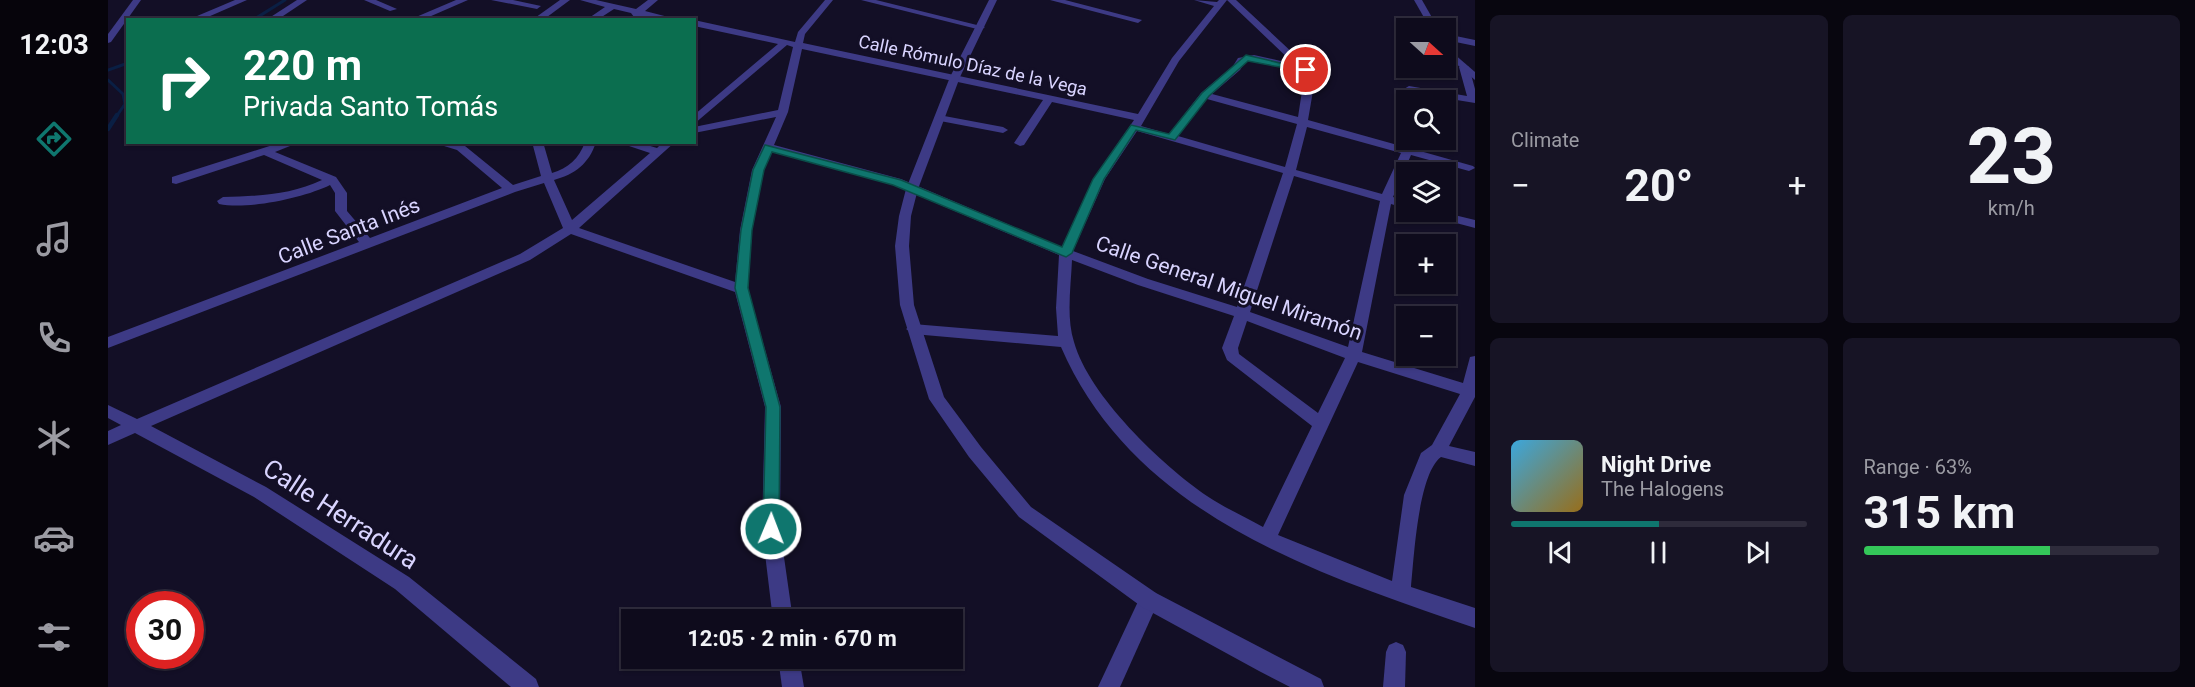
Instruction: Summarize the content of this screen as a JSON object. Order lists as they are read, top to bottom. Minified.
{"streets":{"street":["Calle Rómulo Díaz de la Vega","Calle Santa Inés","Calle General Miguel Miramón","Calle Herradura"]},"north":"right","page":{"tabs":"12:03","tile":["Climate",["23","km/h"],["Range · 63%","315 km"]],"map_buttons":["+","−"],"turn":["220 m","Privada Santo Tomás"],"heat":["−","20°","+"],"song":["Night Drive","The Halogens"],"limit":"30","trip":"12:05 · 2 min · 670 m"}}
